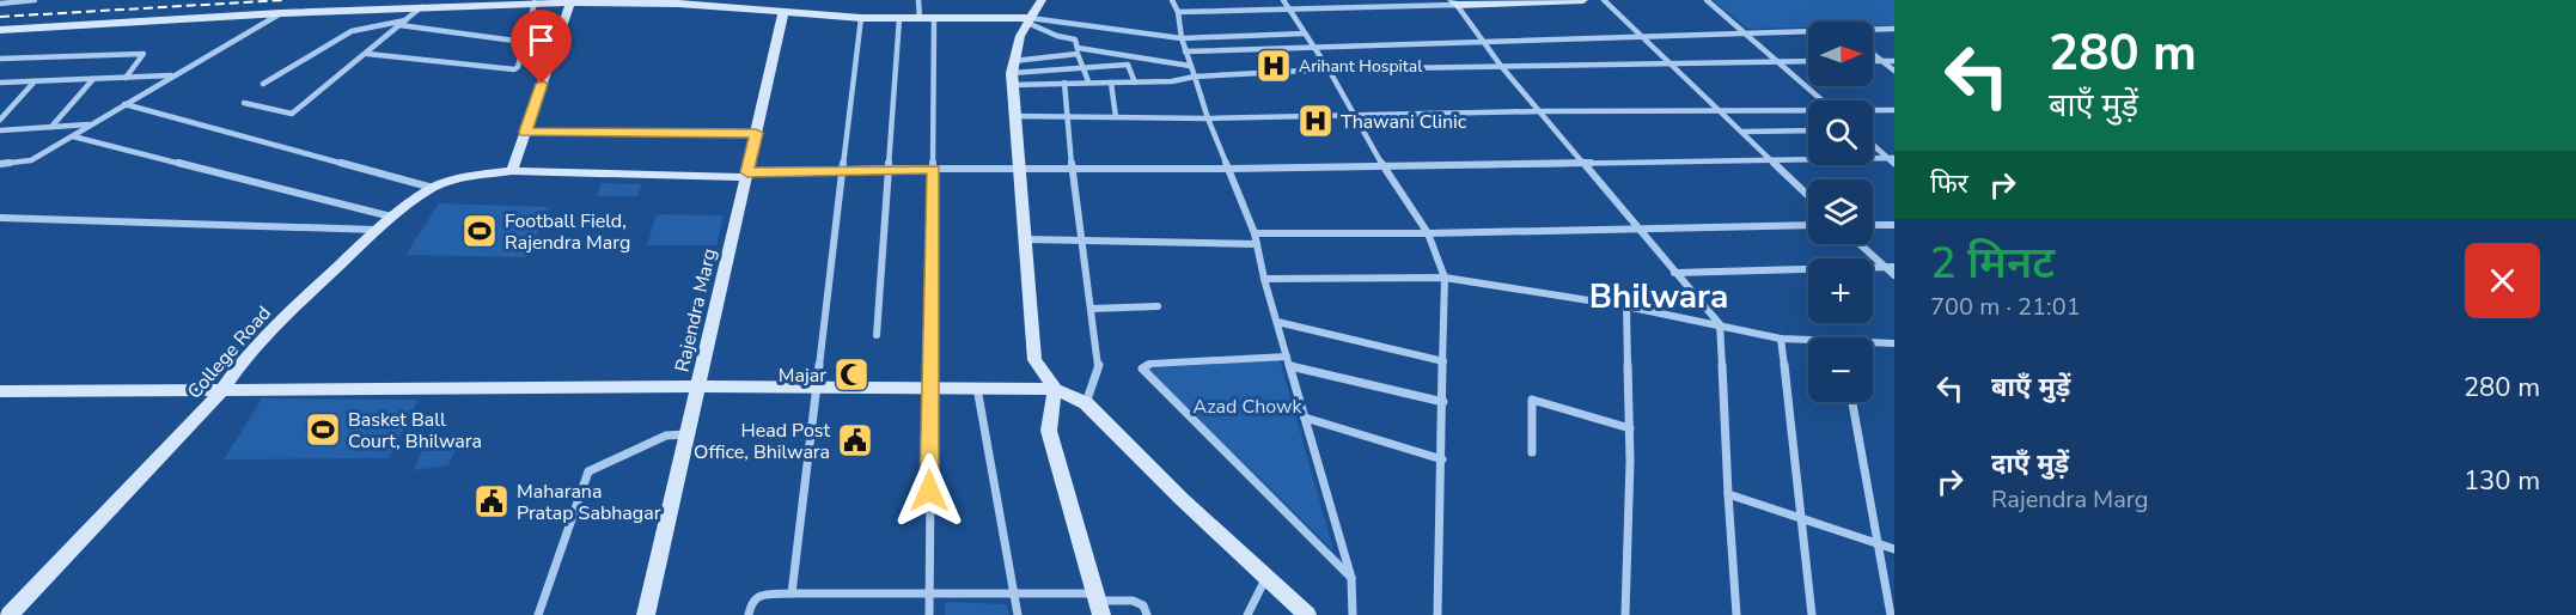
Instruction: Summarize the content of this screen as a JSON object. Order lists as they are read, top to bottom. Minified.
{"streets":{"street":["Rajendra Marg","College Road"]},"crossings":[["Rajendra Marg","College Road"]],"districts":["Bhilwara"],"parks":["Azad Chowk"],"places":{"hospital":["Arihant Hospital","Thawani Clinic"],"sports":["Football Field, Rajendra Marg","Basket Ball Court, Bhilwara"],"mosque":["Majar"],"public building":["Head Post Office, Bhilwara","Maharana Pratap Sabhagar"]},"north":"right","page":{"turn":["280 m","बाएँ मुड़ें"],"map_buttons":["+","−"],"then":"फिर","heading":["2 मिनट","700 m · 21:01"],"list":[{"name":"बाएँ मुड़ें","value":"280 m"},{"name":"दाएँ मुड़ें","note":"Rajendra Marg","value":"130 m"}]}}
